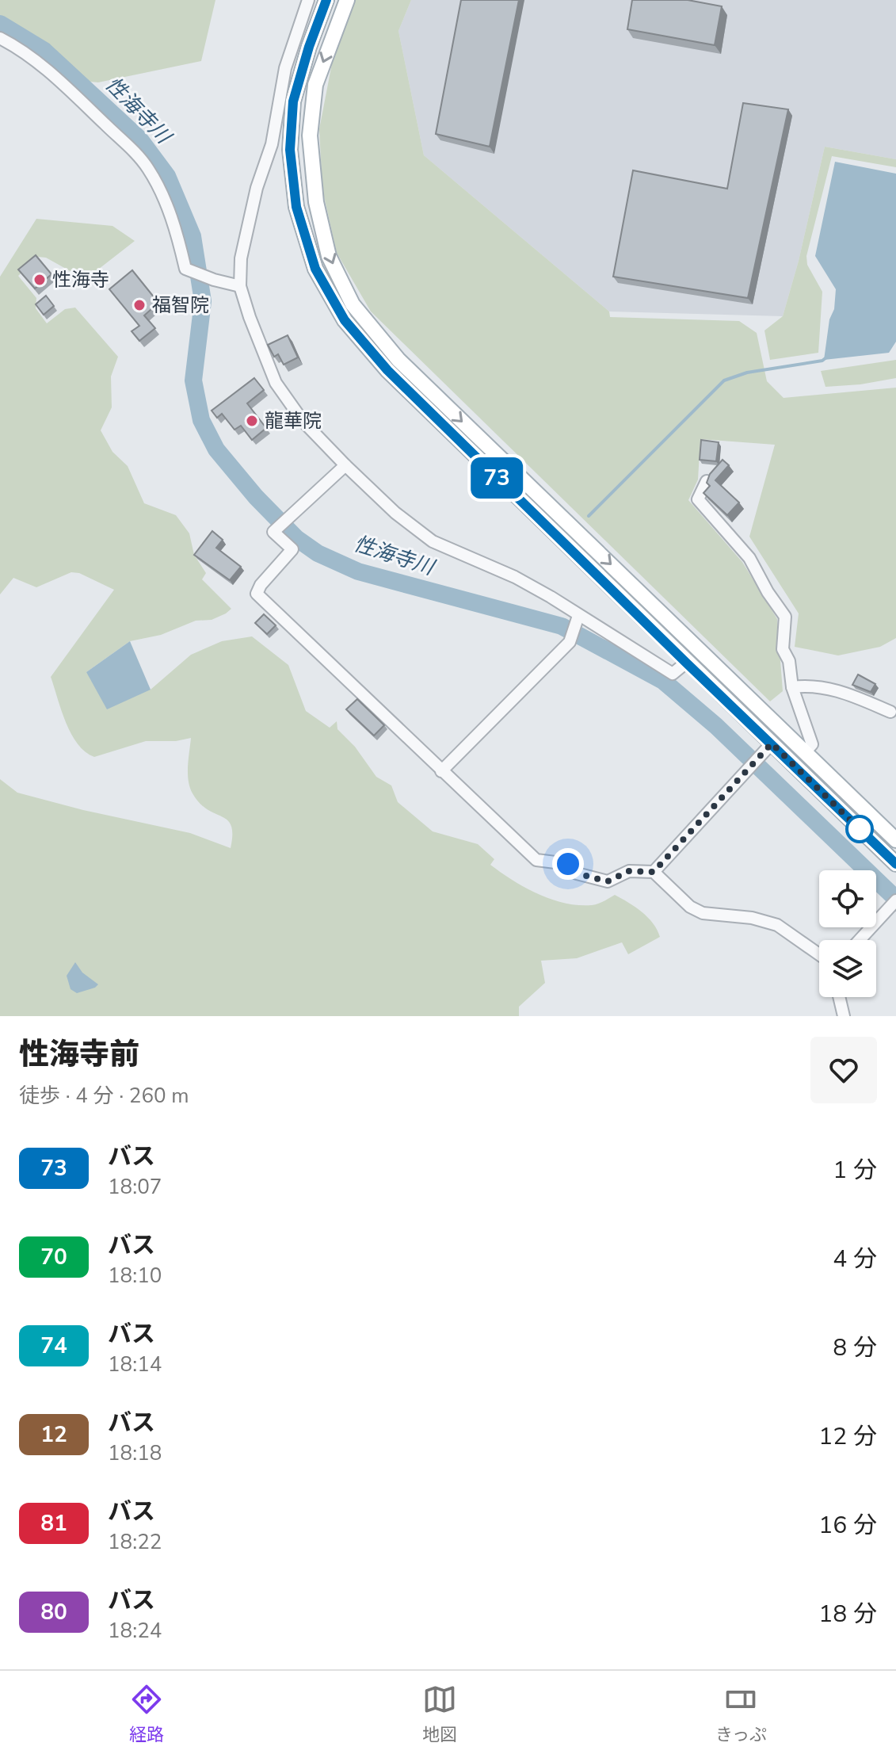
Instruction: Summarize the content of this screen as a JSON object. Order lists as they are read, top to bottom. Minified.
{"water":["性海寺川"],"places":["性海寺","福智院","龍華院"],"lines":["bus line 73"],"page":{"on_map":"73","heading":["性海寺前","徒歩 · 4 分 · 260 m"],"list":[{"mark":"73","name":"バス","note":"18:07","value":"1 分"},{"mark":"70","name":"バス","note":"18:10","value":"4 分"},{"mark":"74","name":"バス","note":"18:14","value":"8 分"},{"mark":"12","name":"バス","note":"18:18","value":"12 分"},{"mark":"81","name":"バス","note":"18:22","value":"16 分"},{"mark":"80","name":"バス","note":"18:24","value":"18 分"}],"tabs":["経路","地図","きっぷ"]}}
